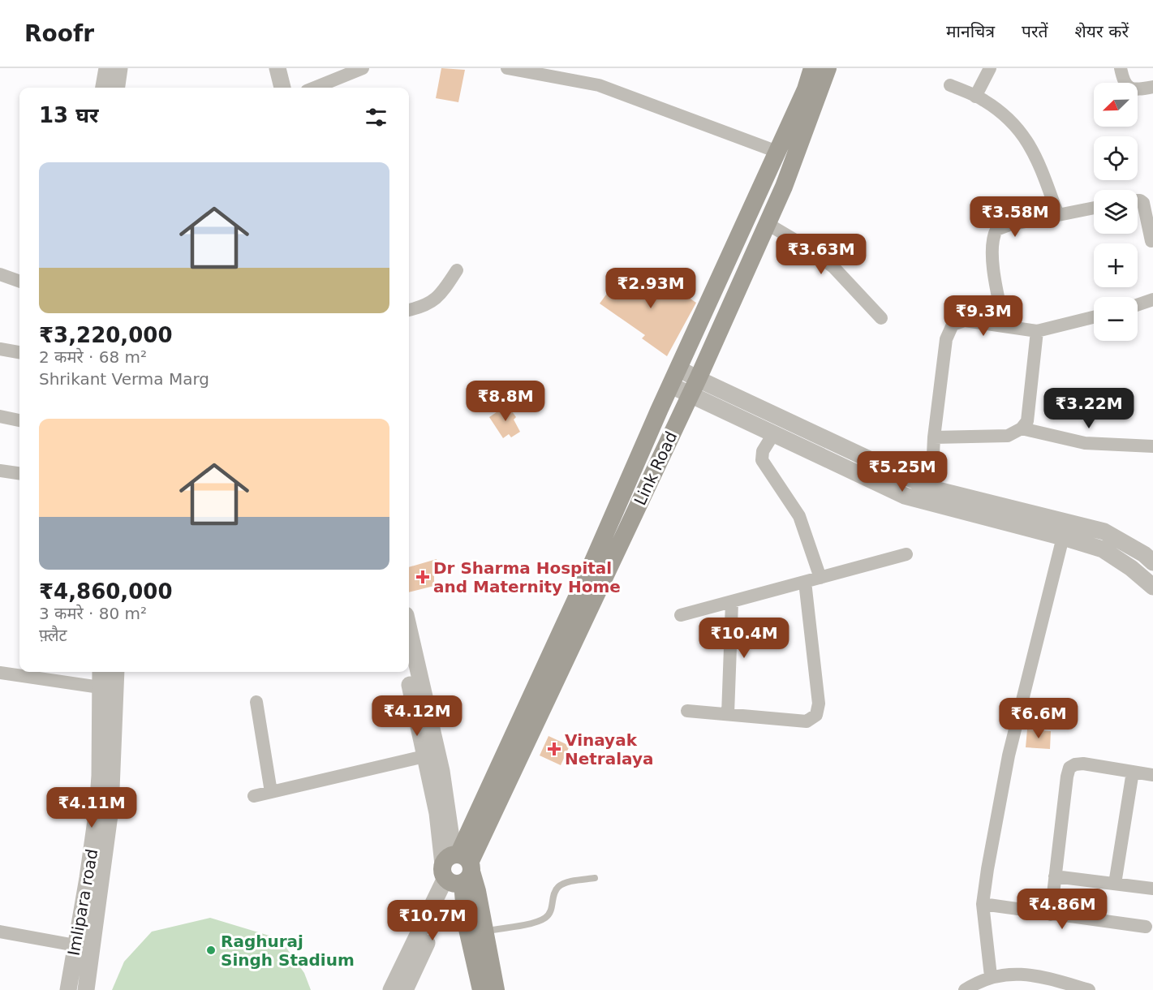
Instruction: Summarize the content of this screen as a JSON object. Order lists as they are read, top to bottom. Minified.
{"streets":{"main road":["Link Road"],"street":["Imlipara road"]},"places":{"health":["Dr Sharma Hospital and Maternity Home","Vinayak Netralaya"],"other":["Raghuraj Singh Stadium"]},"north":"bottom left","page":{"header":"Roofr","nav":["मानचित्र","परतें","शेयर करें"],"map_buttons":["+","−"],"heading":"13 घर","list":[{"name":"₹3,220,000","note":"2 कमरे · 68 m² · Shrikant Verma Marg"},{"name":"₹4,860,000","note":"3 कमरे · 80 m² · फ़्लैट"}],"price":["₹3.58M","₹3.63M","₹2.93M","₹9.3M","₹8.8M","₹3.22M","₹5.25M","₹10.4M","₹4.12M","₹6.6M","₹4.11M","₹4.86M","₹10.7M"]}}
